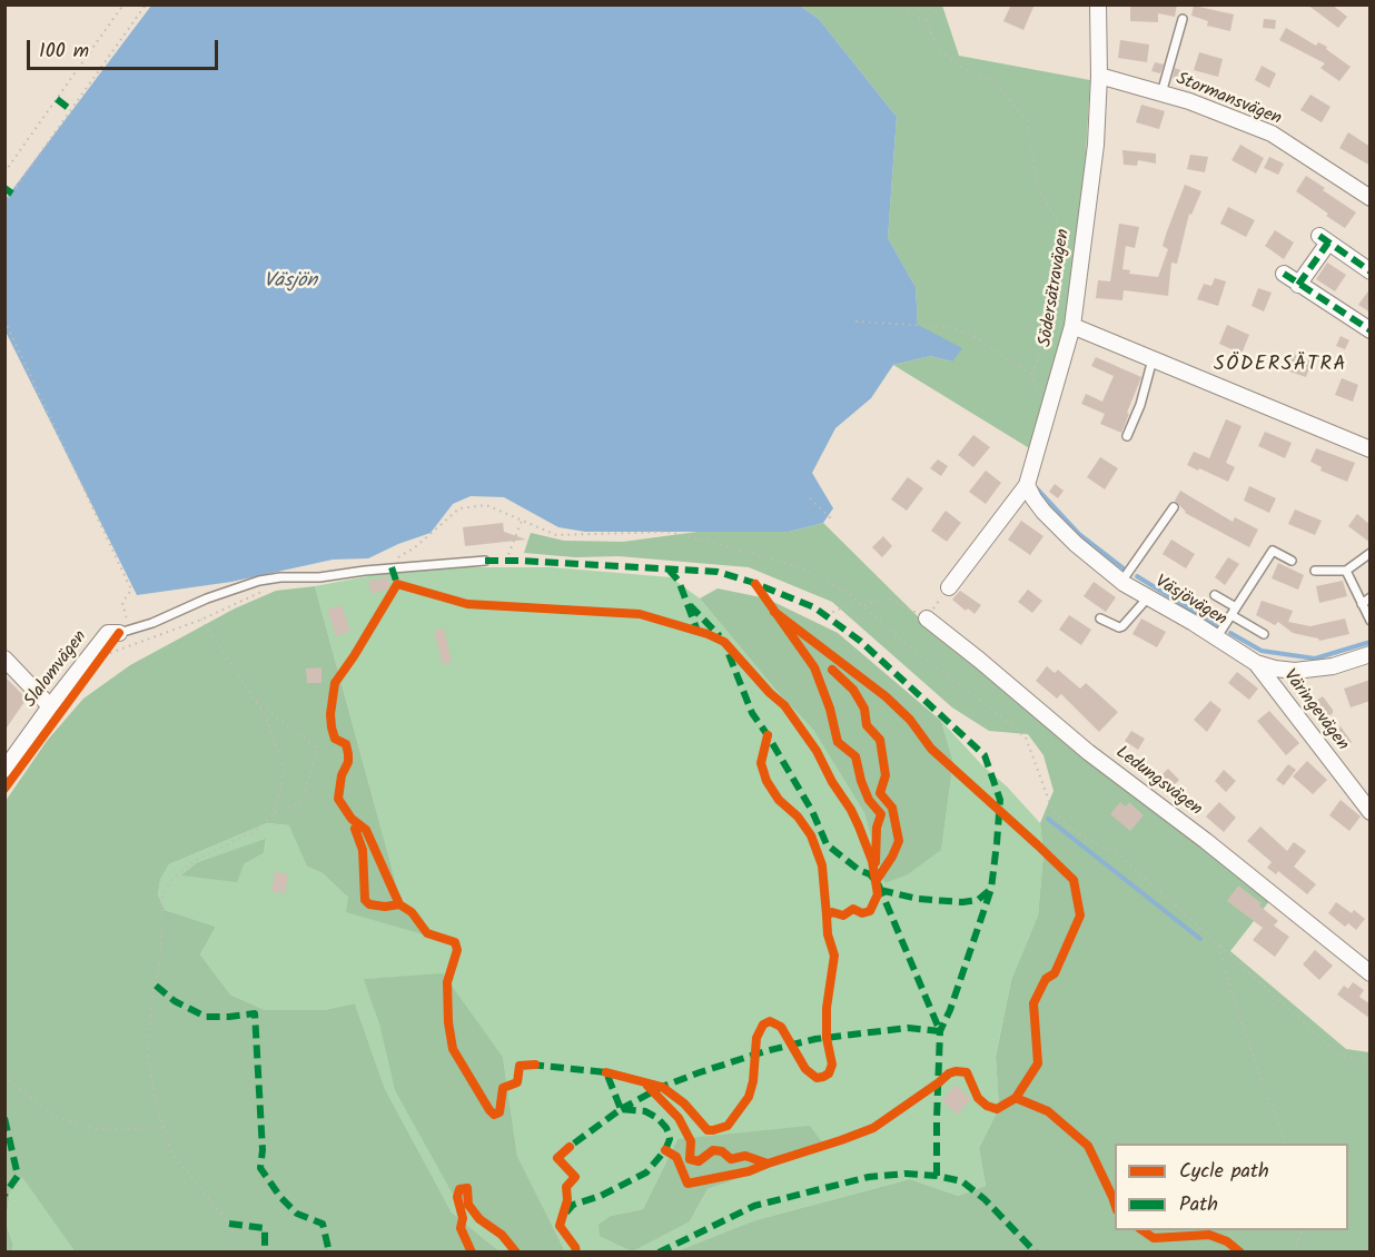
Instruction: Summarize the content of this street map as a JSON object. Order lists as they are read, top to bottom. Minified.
{"streets":{"street":["Stormansvägen","Södersätravägen","Väsjövägen","Slalomvägen","Väringevägen","Ledungsvägen"]},"crossings":[["Stormansvägen","Södersätravägen"],["Södersätravägen","Väsjövägen"],["Väsjövägen","Väringevägen"]],"districts":["SÖDERSÄTRA"],"water":["Väsjön"],"legend":["Cycle path","Path"],"scale_bar":"100 m"}
